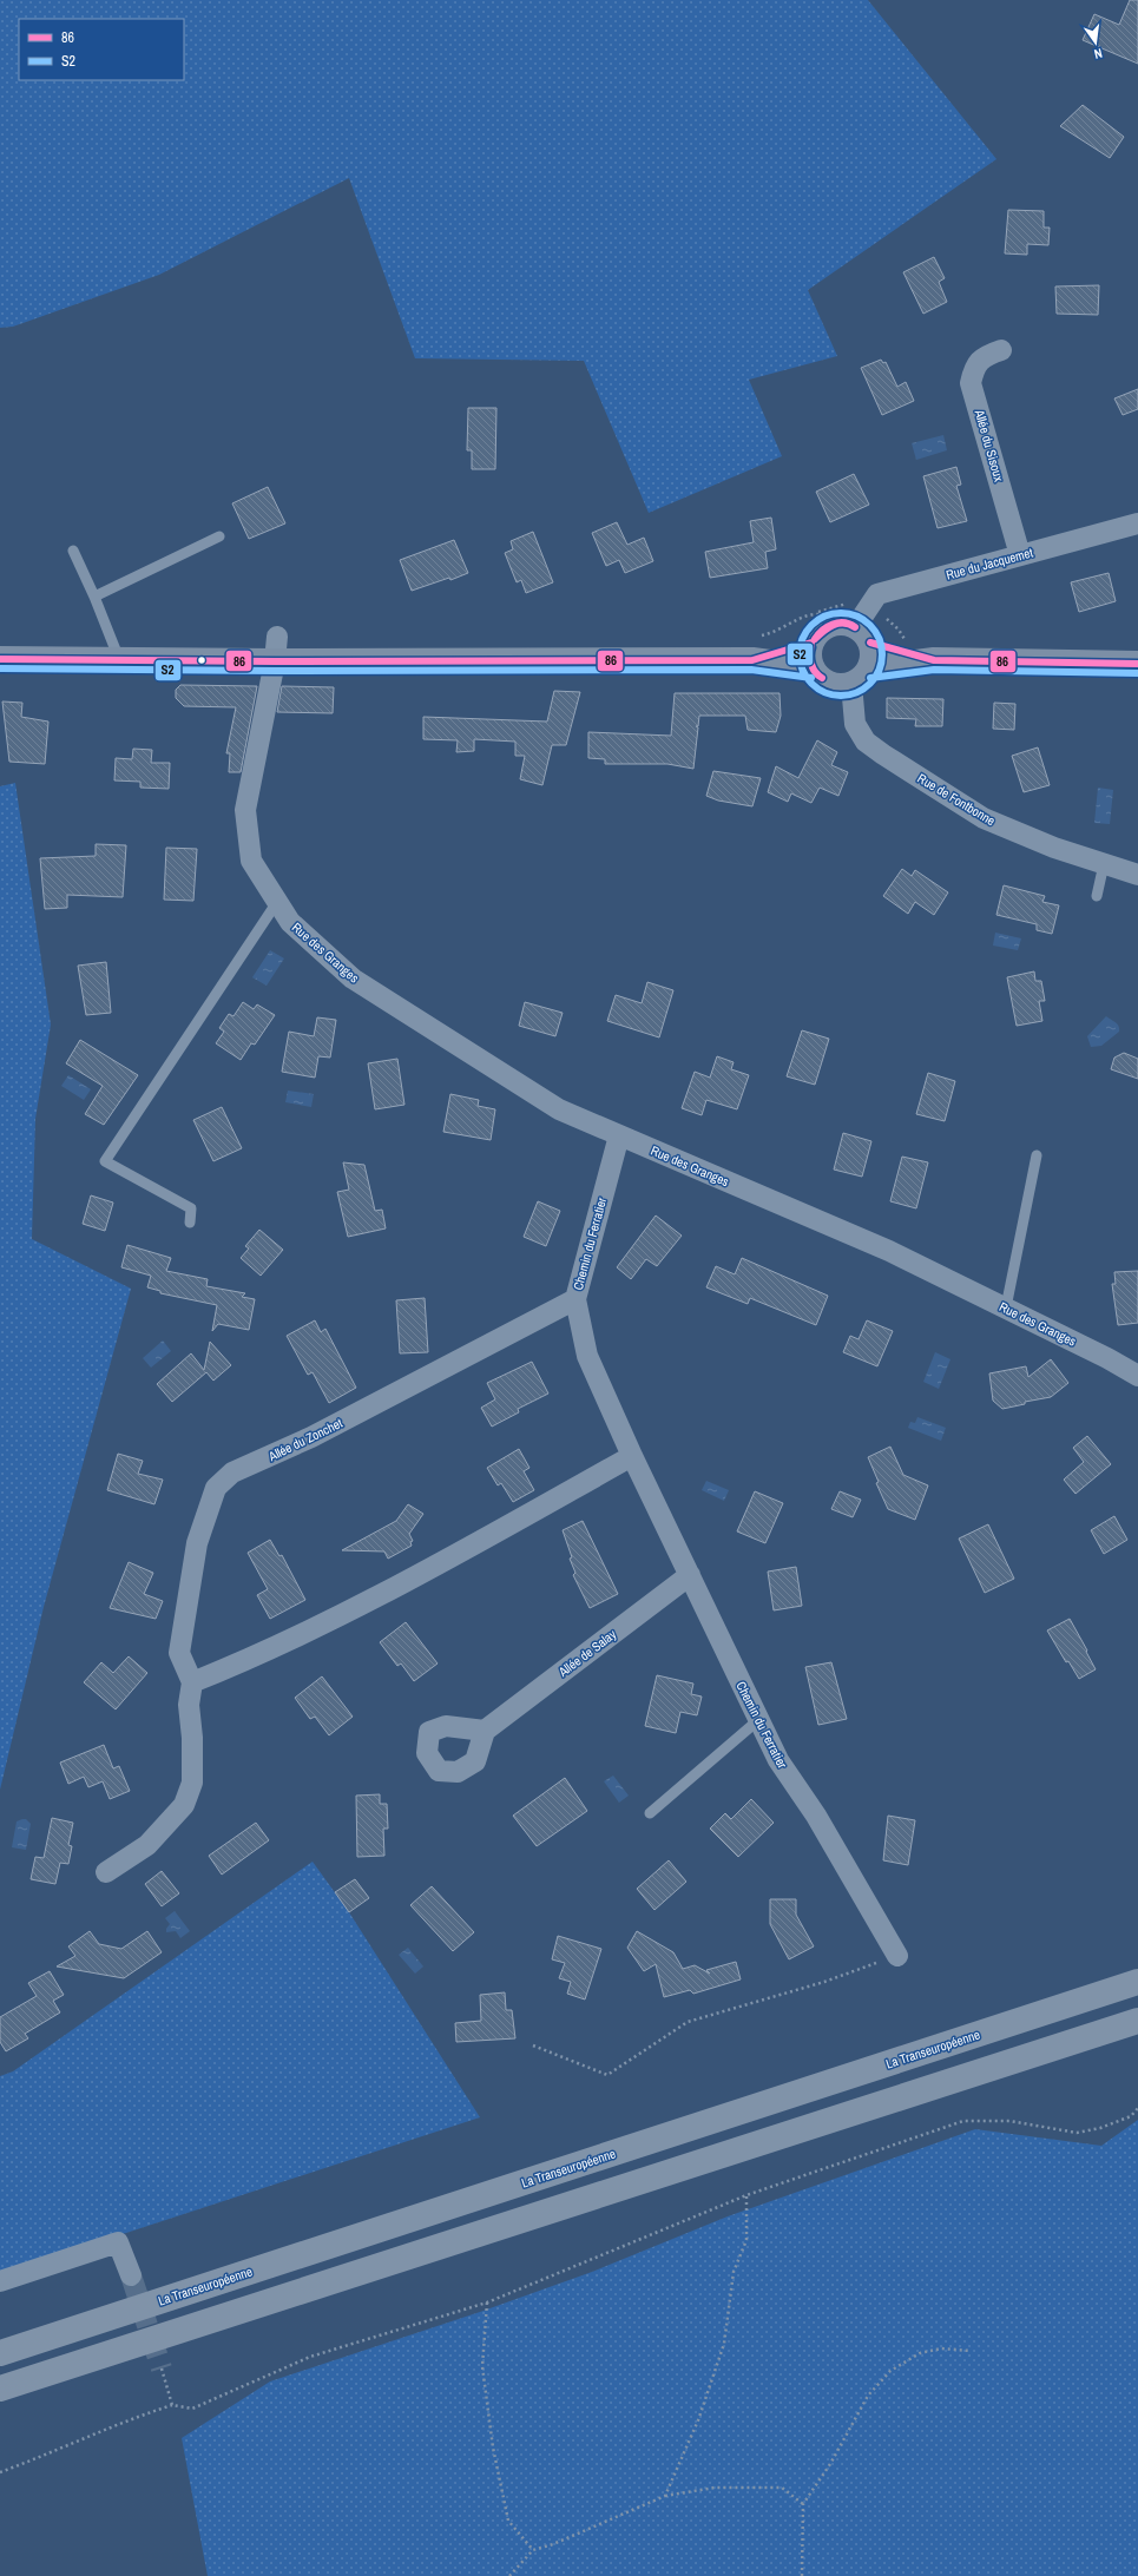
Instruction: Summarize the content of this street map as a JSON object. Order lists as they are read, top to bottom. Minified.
{"streets":{"highway":["La Transeuropéenne"],"street":["Allée du Sisoux","Rue du Jacquemet","Rue de Fontbonne","Rue des Granges","Chemin du Ferratier","Allée du Zonchet","Allée de Salay"]},"crossings":[["Allée du Sisoux","Rue du Jacquemet"],["Rue du Jacquemet","Rue de Fontbonne"],["Rue des Granges","Chemin du Ferratier"],["Chemin du Ferratier","Allée du Zonchet"],["Chemin du Ferratier","Allée de Salay"]],"lines":["transit line S2","transit line 86"],"legend":["86","S2"],"north":"bottom"}
